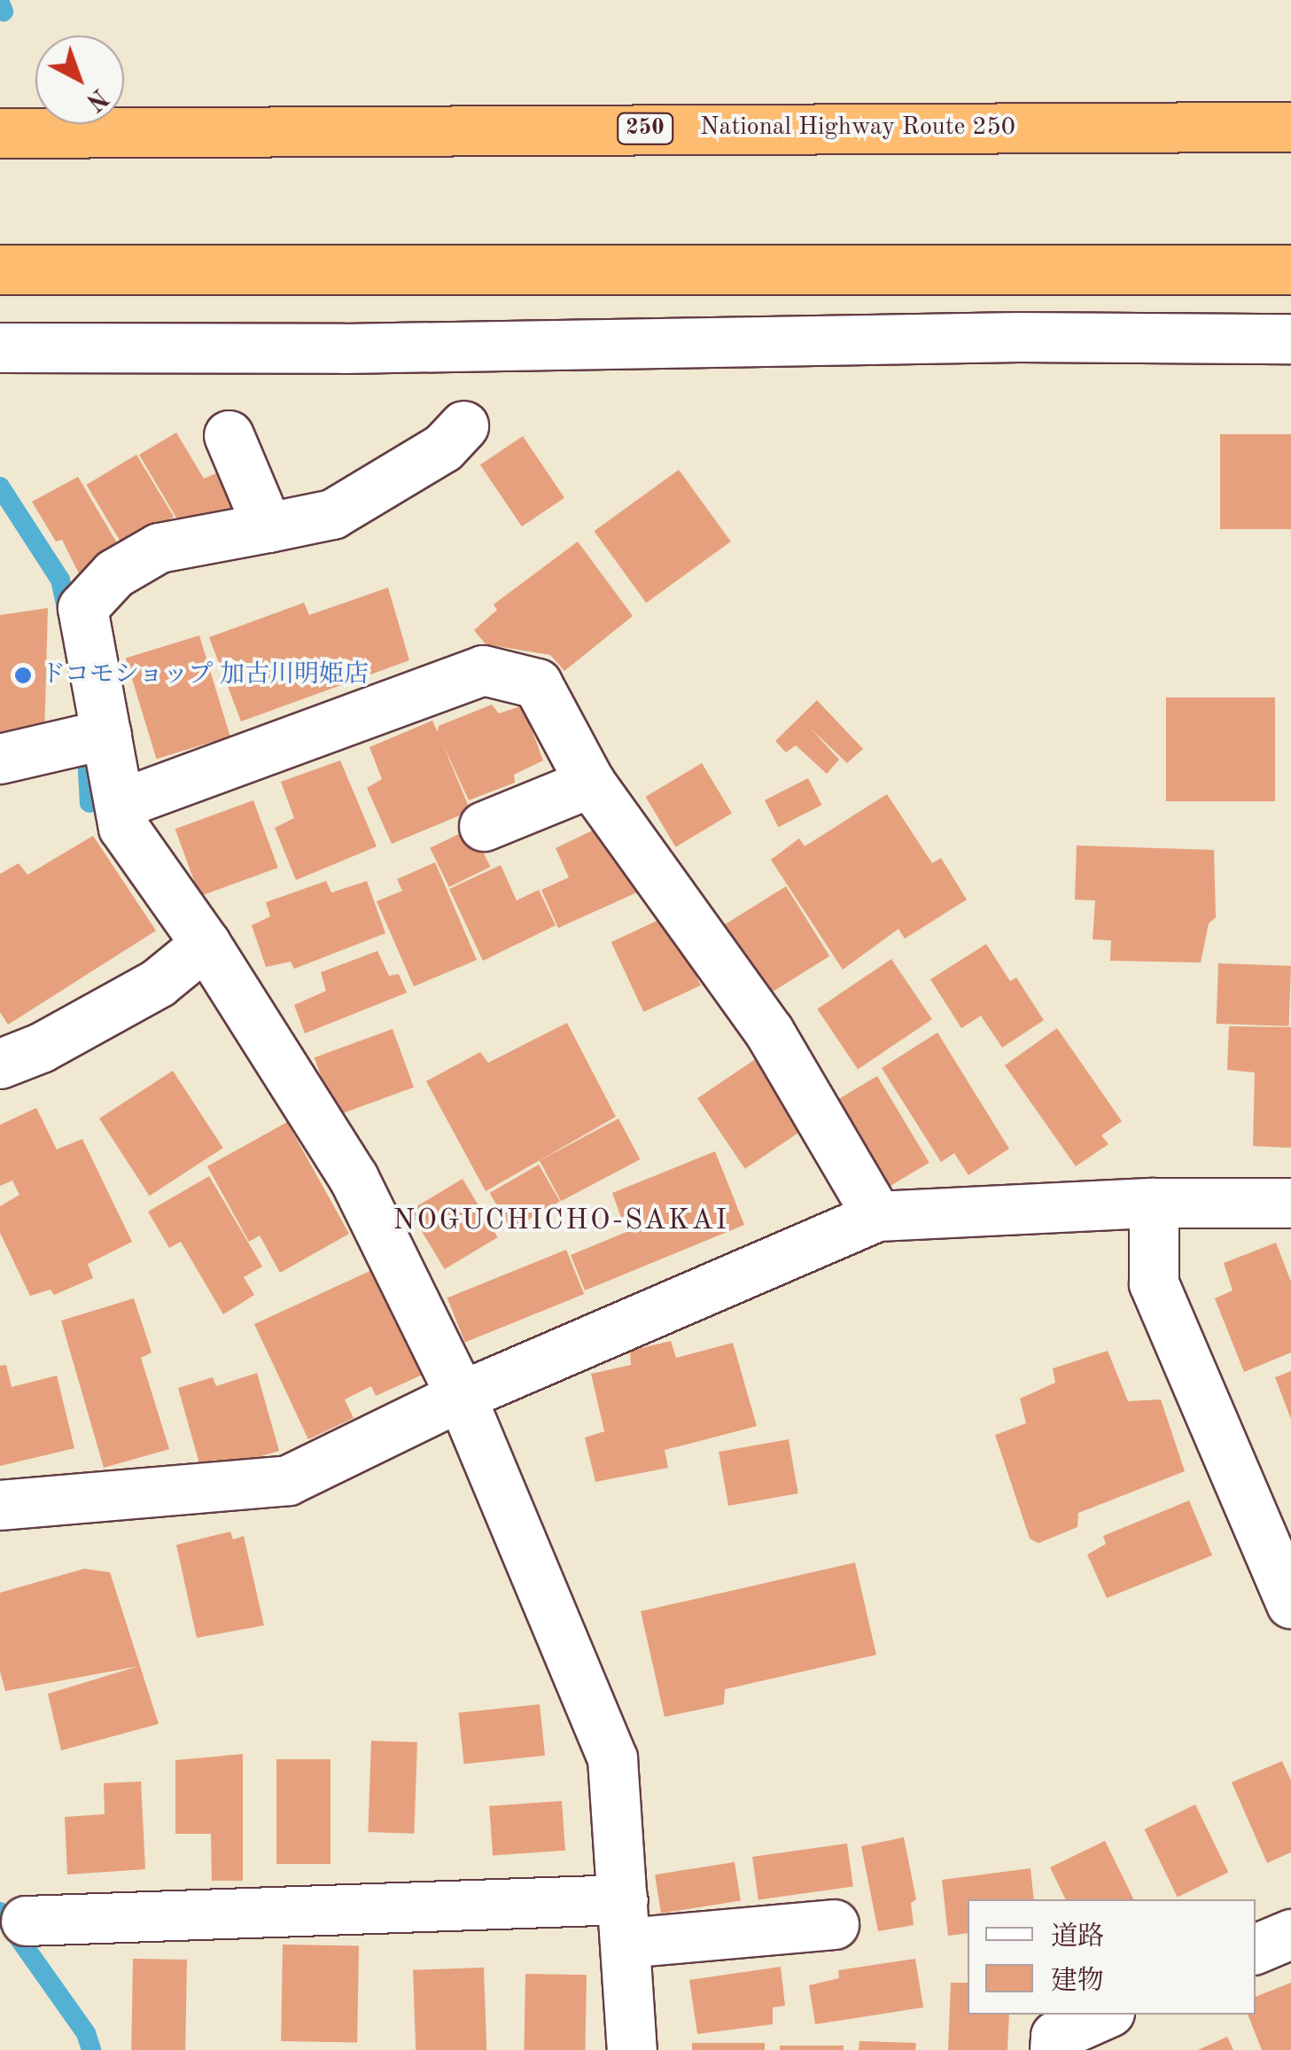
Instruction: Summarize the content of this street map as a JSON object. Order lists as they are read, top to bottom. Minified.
{"streets":{"highway":["National Highway Route 250","250"]},"districts":["NOGUCHICHO-SAKAI"],"places":["ドコモショップ 加古川明姫店"],"legend":["道路","建物"],"north":"bottom right"}
